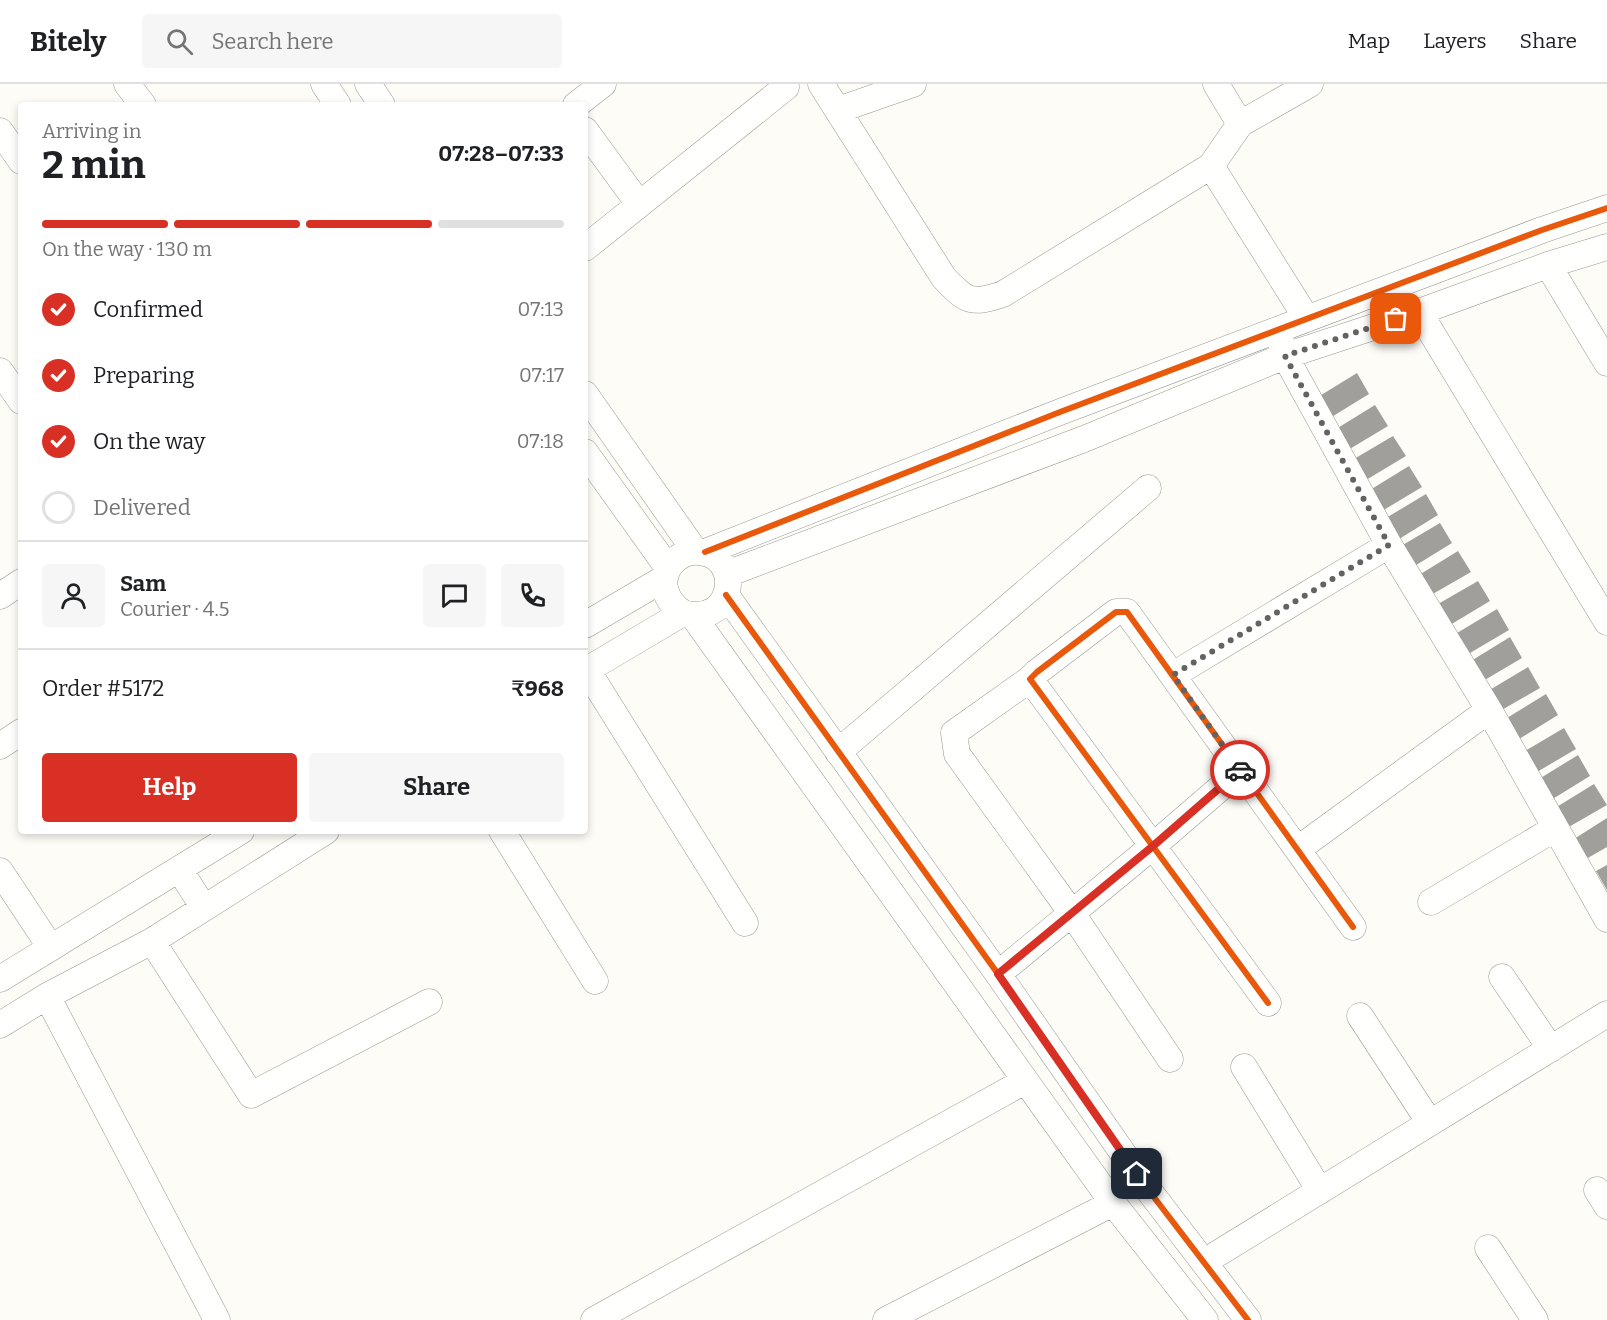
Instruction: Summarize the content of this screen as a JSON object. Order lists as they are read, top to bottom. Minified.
{"page":{"header":"Bitely","search":"Search here","nav":["Map","Layers","Share"],"heading":["2 min","Arriving in","07:28–07:33"],"panel":["Sam","Courier · 4.5","Order #5172","₹968"],"bar":"On the way · 130 m","list":[["Confirmed","07:13"],["Preparing","07:17"],["On the way","07:18"],"Delivered"],"buttons":["Help","Share"]}}
